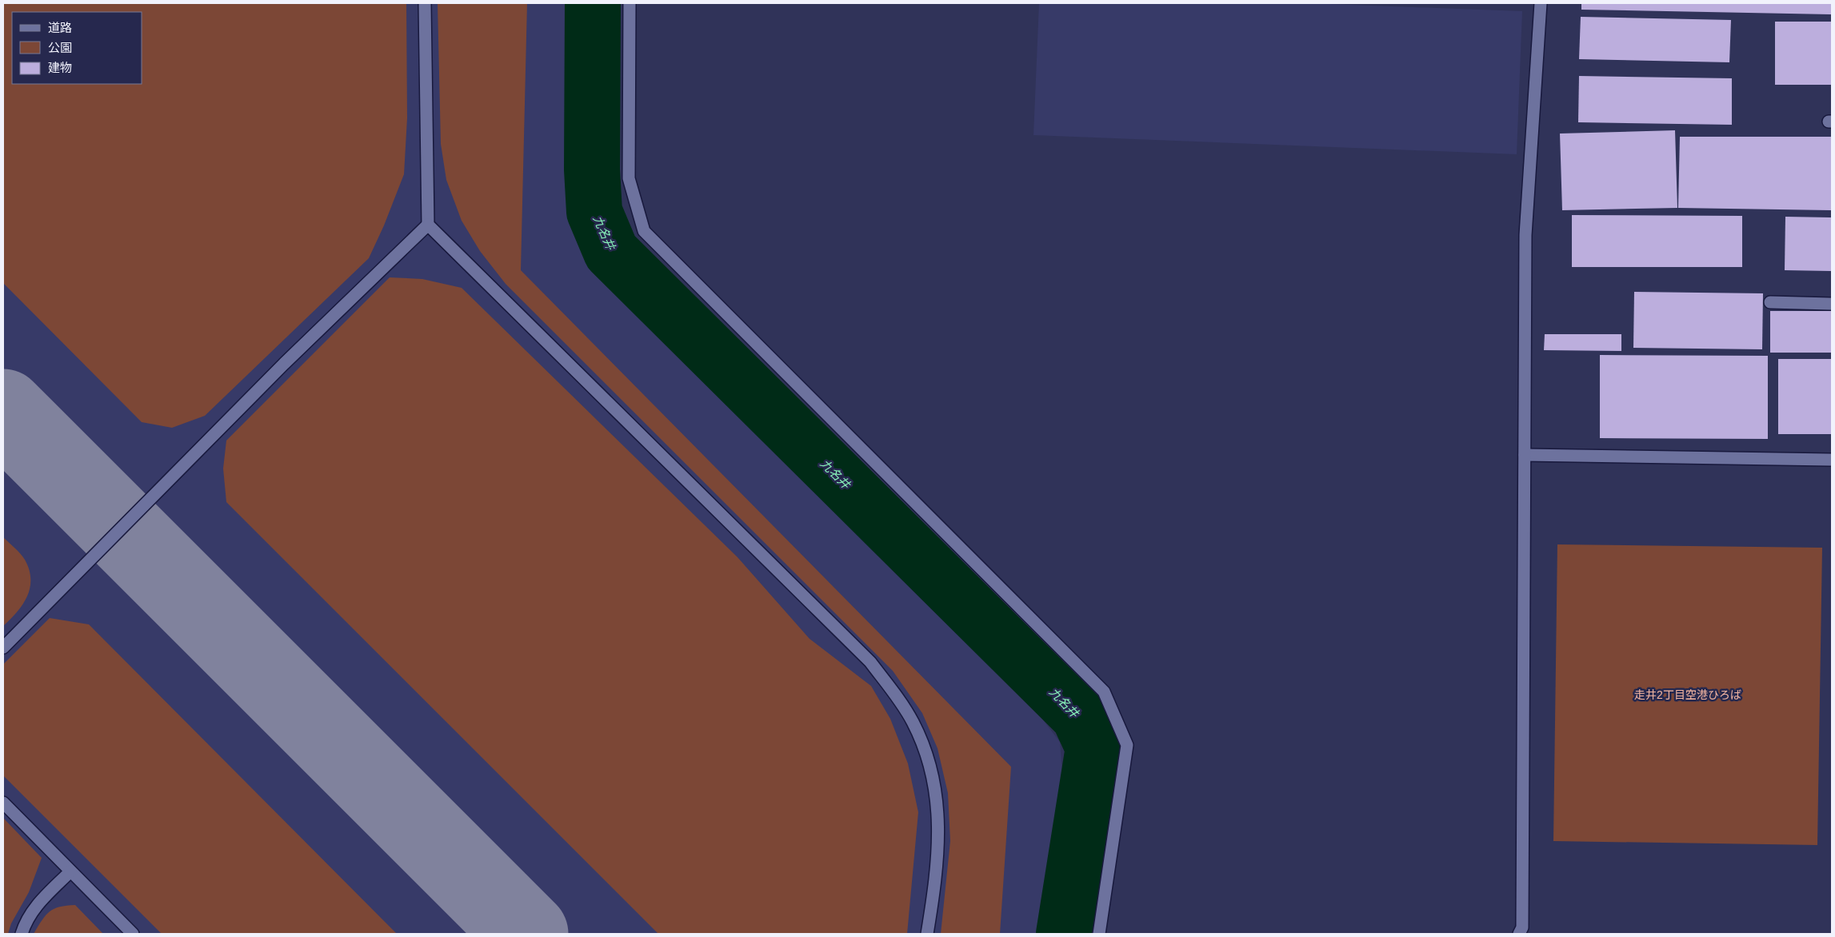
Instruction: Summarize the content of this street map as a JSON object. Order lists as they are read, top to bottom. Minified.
{"water":["九名井"],"parks":["走井2丁目空港ひろば"],"legend":["道路","公園","建物"]}
